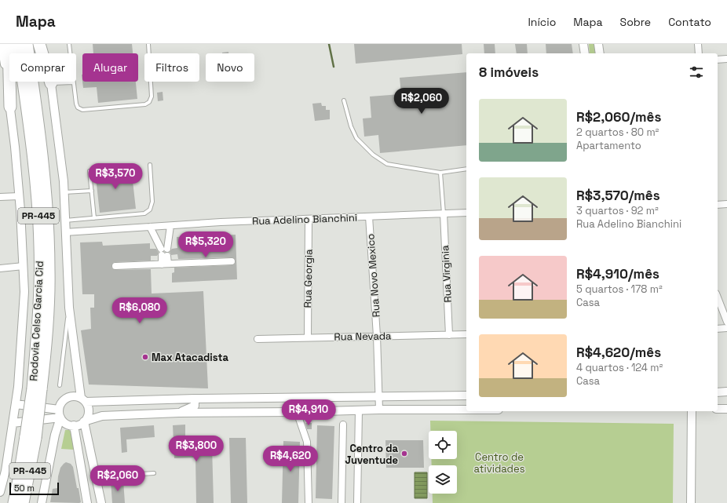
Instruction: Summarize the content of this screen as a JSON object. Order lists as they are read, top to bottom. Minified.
{"streets":{"highway":["PR-445","Rodovia Celso Garcia Cid"],"street":["Rua Adelino Bianchini","Rua Virginia","Rua Novo Mexico","Rua Georgia","Rua Nevada"]},"crossings":[["Rua Adelino Bianchini","Rua Virginia"],["Rua Adelino Bianchini","Rua Novo Mexico"],["Rua Adelino Bianchini","Rua Georgia"],["Rua Virginia","Rua Nevada"],["Rua Novo Mexico","Rua Nevada"],["Rua Georgia","Rua Nevada"]],"parks":["Centro de atividades"],"places":["Max Atacadista","Centro da Juventude"],"scale_bar":"50 m","page":{"header":"Mapa","nav":["Início","Mapa","Sobre","Contato"],"chip":["Comprar","Alugar","Filtros","Novo"],"heading":"8 imóveis","price":["R$2,060","R$3,570","R$5,320","R$6,080","R$4,910","R$3,800","R$4,620","R$2,060"],"list":[{"name":"R$2,060/mês","note":"2 quartos · 80 m² · Apartamento"},{"name":"R$3,570/mês","note":"3 quartos · 92 m² · Rua Adelino Bianchini"},{"name":"R$4,910/mês","note":"5 quartos · 178 m² · Casa"},{"name":"R$4,620/mês","note":"4 quartos · 124 m² · Casa"}],"scale":"50 m"}}
